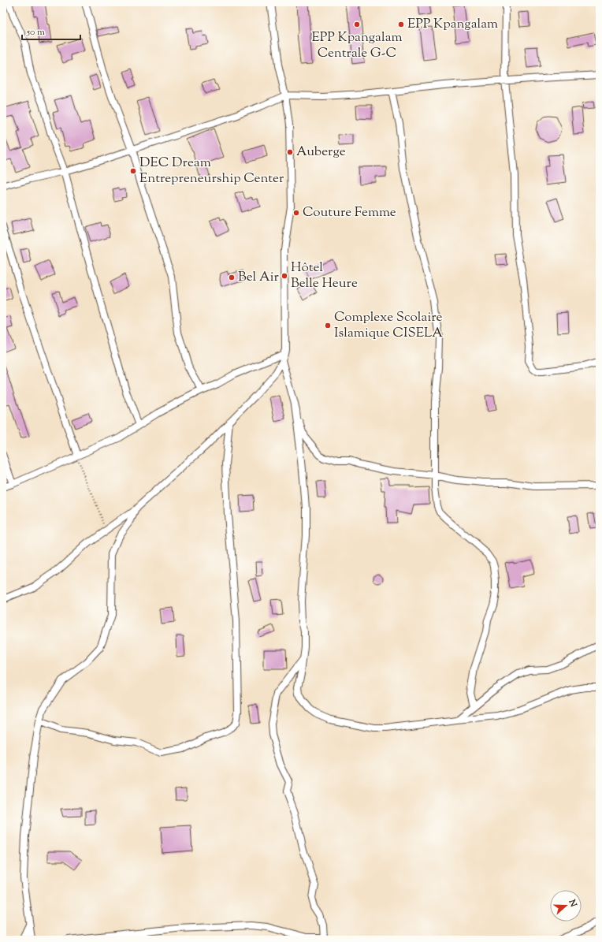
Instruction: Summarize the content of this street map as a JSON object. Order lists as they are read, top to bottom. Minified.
{"places":["EPP Kpangalam Centrale G-C","EPP Kpangalam","Auberge","DEC Dream Entrepreneurship Center","Couture Femme","Hôtel Belle Heure","Bel Air","Complexe Scolaire Islamique CISELA"],"scale_bar":"50 m","north":"right"}
